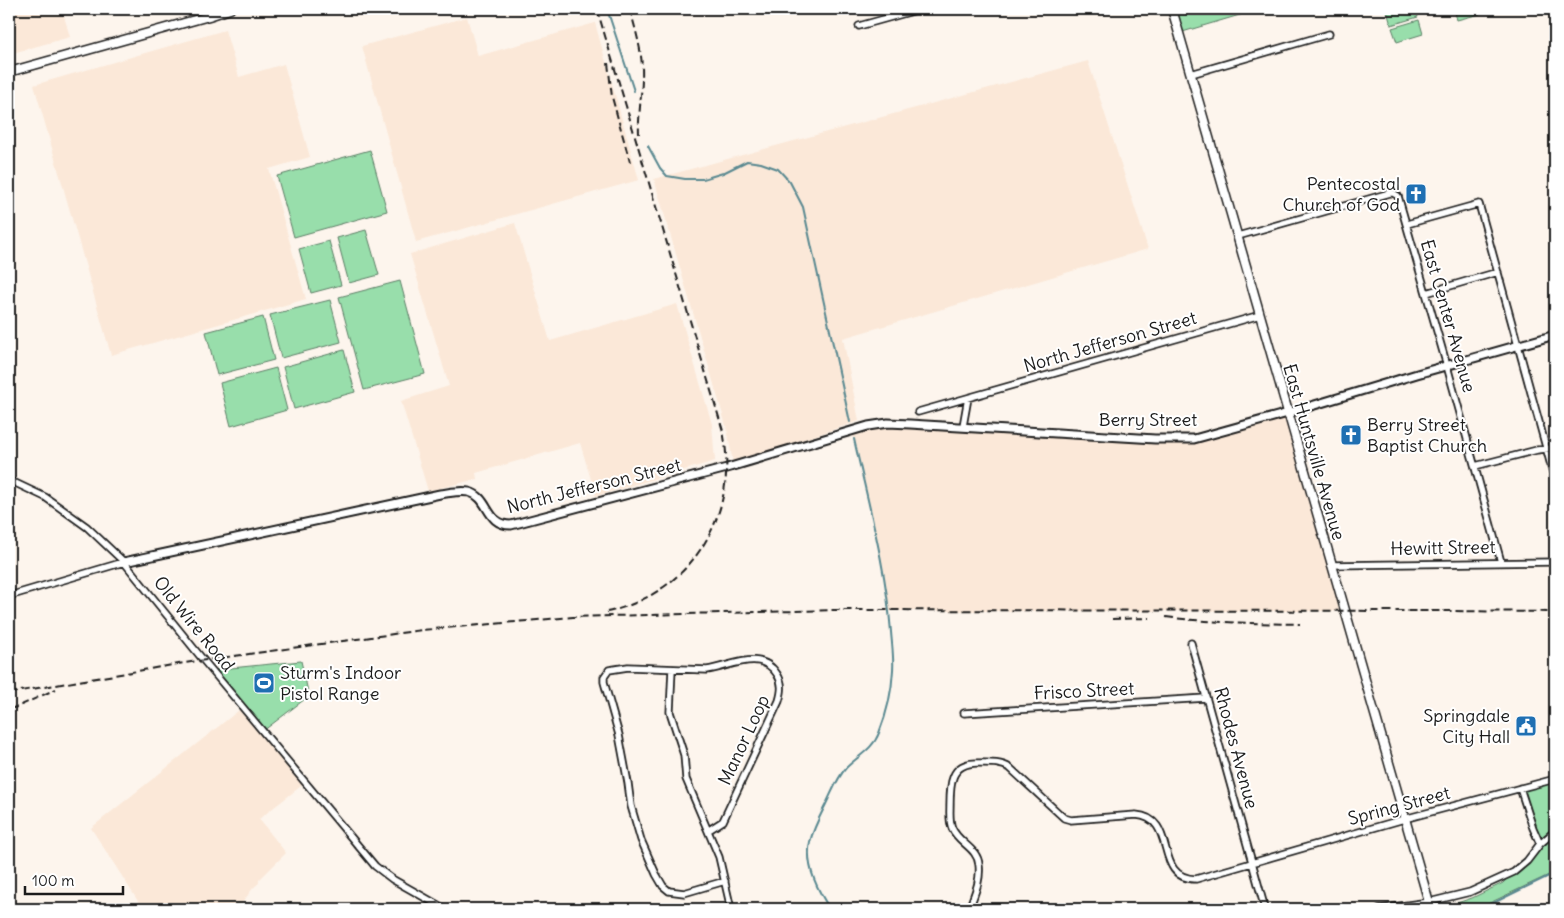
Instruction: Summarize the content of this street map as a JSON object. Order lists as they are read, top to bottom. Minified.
{"streets":{"main road":["East Huntsville Avenue"],"street":["East Center Avenue","North Jefferson Street","Berry Street","Hewitt Street","Old Wire Road","Frisco Street","Manor Loop","Rhodes Avenue","Spring Street"]},"crossings":[["East Center Avenue","Berry Street"],["East Center Avenue","East Huntsville Avenue"],["East Center Avenue","Hewitt Street"],["North Jefferson Street","Berry Street"],["North Jefferson Street","East Huntsville Avenue"],["North Jefferson Street","Old Wire Road"],["Berry Street","East Huntsville Avenue"],["East Huntsville Avenue","Hewitt Street"],["East Huntsville Avenue","Spring Street"],["Frisco Street","Rhodes Avenue"],["Rhodes Avenue","Spring Street"]],"places":{"church":["Pentecostal Church of God","Berry Street Baptist Church"],"sports":["Sturm's Indoor Pistol Range"],"public building":["Springdale City Hall"]},"scale_bar":"100 m"}
